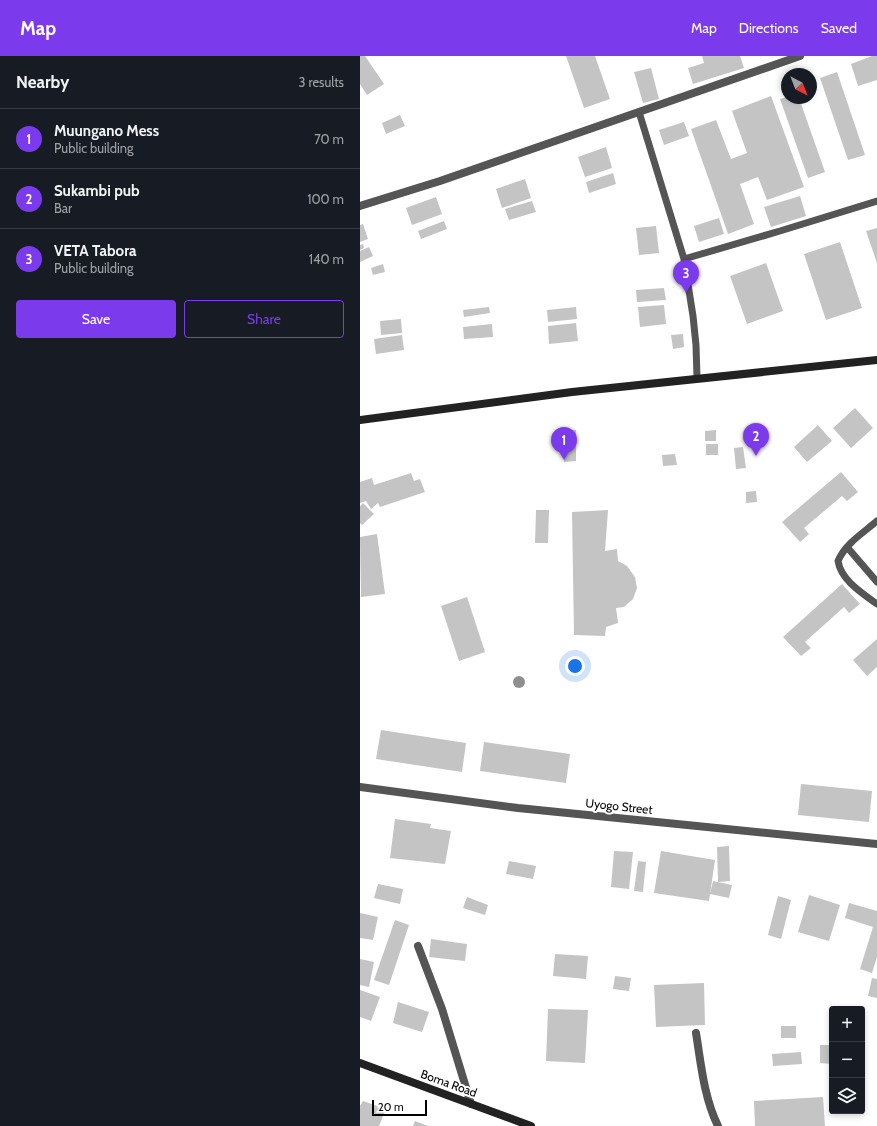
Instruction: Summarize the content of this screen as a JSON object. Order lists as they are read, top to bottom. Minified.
{"streets":{"main road":["Boma Road"],"street":["Uyogo Street"]},"scale_bar":"20 m","north":"bottom right","page":{"header":"Map","nav":["Map","Directions","Saved"],"heading":["Nearby","3 results"],"list":[{"mark":"1","name":"Muungano Mess","note":"Public building","value":"70 m"},{"mark":"2","name":"Sukambi pub","note":"Bar","value":"100 m"},{"mark":"3","name":"VETA Tabora","note":"Public building","value":"140 m"}],"pins":["3","2","1"],"buttons":["Save","Share"],"map_buttons":["+","−"],"scale":"20 m"}}
